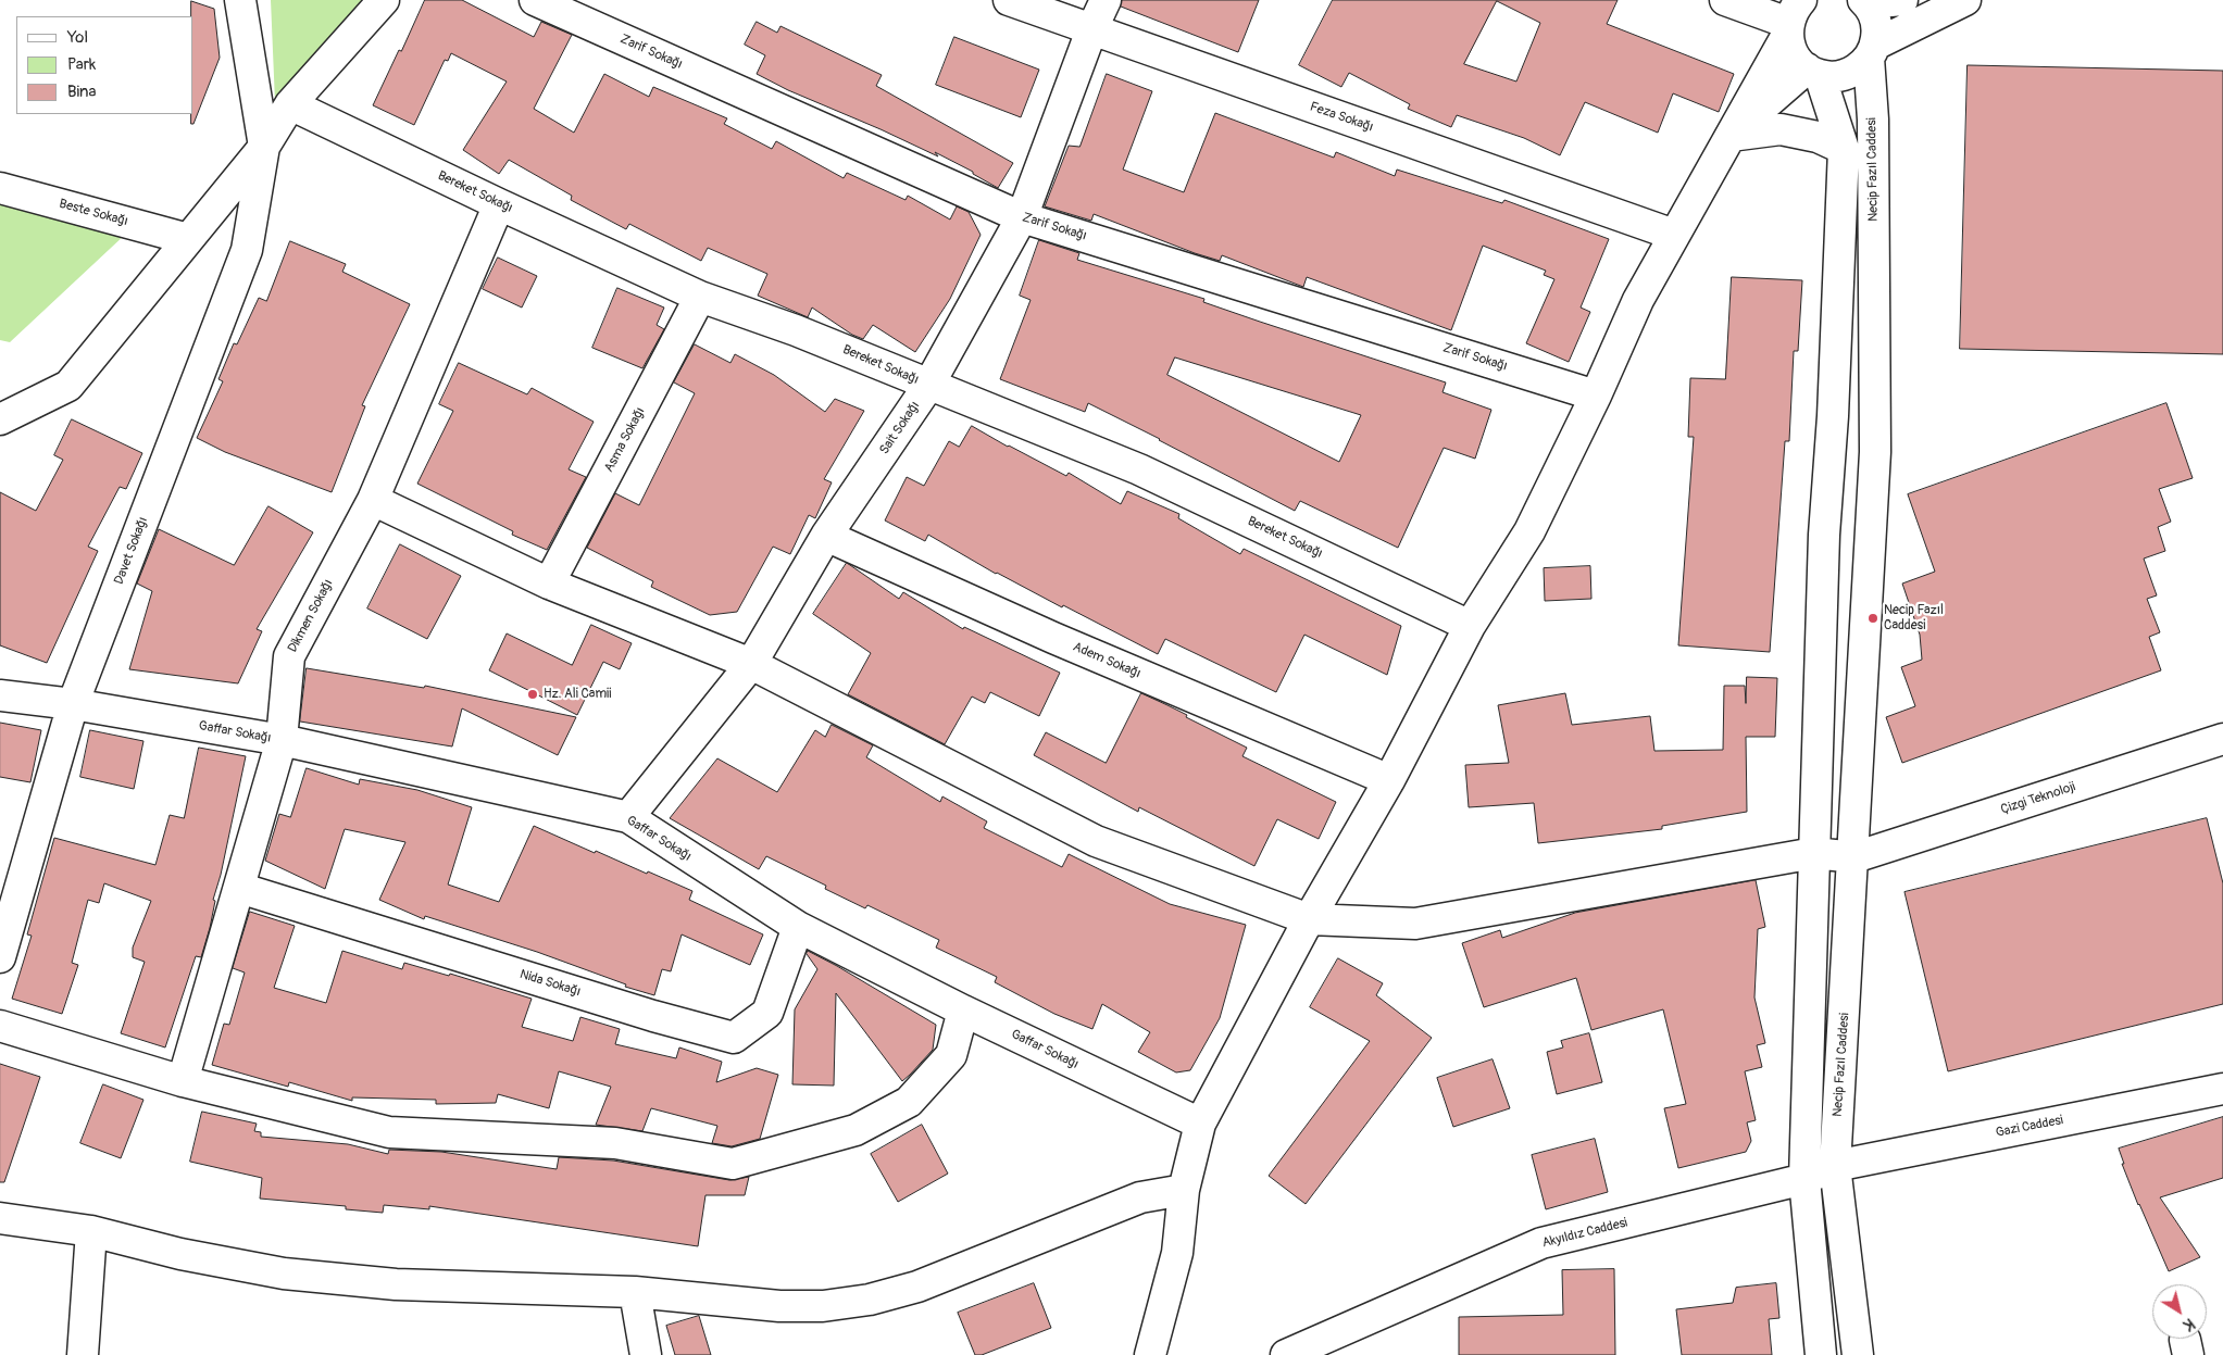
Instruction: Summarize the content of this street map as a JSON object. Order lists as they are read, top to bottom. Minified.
{"streets":{"street":["Zarif Sokağı","Feza Sokağı","Necip Fazıl Caddesi","Bereket Sokağı","Beste Sokağı","Sait Sokağı","Asma Sokağı","Davet Sokağı","Dikmen Sokağı","Adem Sokağı","Gaffar Sokağı","Çizgi Teknoloji","Nida Sokağı","Gazi Caddesi","Akyıldız Caddesi"]},"crossings":[["Zarif Sokağı","Sait Sokağı"],["Feza Sokağı","Sait Sokağı"],["Necip Fazıl Caddesi","Çizgi Teknoloji"],["Necip Fazıl Caddesi","Gazi Caddesi"],["Necip Fazıl Caddesi","Akyıldız Caddesi"],["Bereket Sokağı","Sait Sokağı"],["Bereket Sokağı","Asma Sokağı"],["Bereket Sokağı","Dikmen Sokağı"],["Sait Sokağı","Adem Sokağı"],["Sait Sokağı","Gaffar Sokağı"],["Davet Sokağı","Gaffar Sokağı"],["Dikmen Sokağı","Gaffar Sokağı"],["Dikmen Sokağı","Nida Sokağı"],["Gaffar Sokağı","Nida Sokağı"],["Gazi Caddesi","Akyıldız Caddesi"]],"places":["Necip Fazıl Caddesi","Hz. Ali Camii"],"legend":["Yol","Park","Bina"],"north":"bottom right"}
